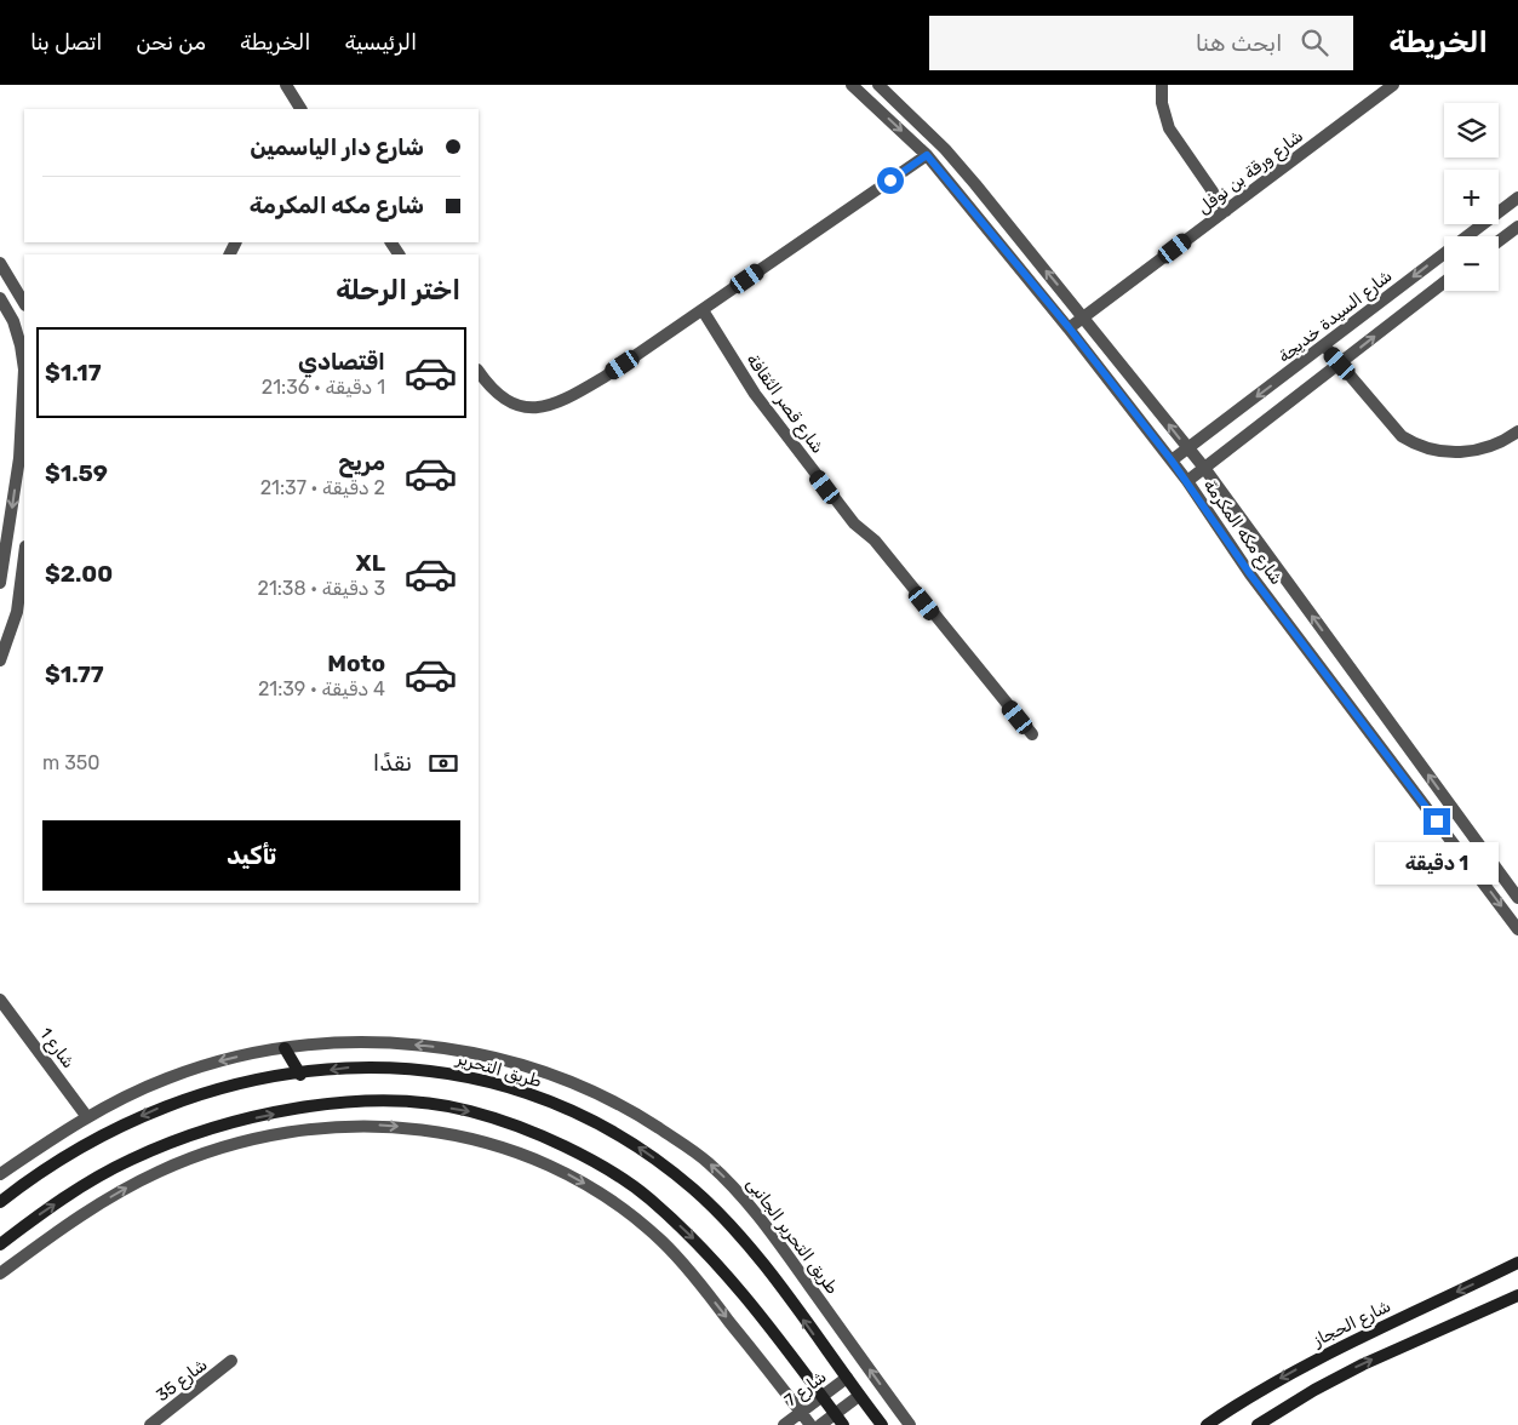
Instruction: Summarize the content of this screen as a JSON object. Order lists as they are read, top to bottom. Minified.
{"streets":{"street":["شارع ورقة بن نوفل","شارع السيدة خديجة","شارع قصر الثقافة","شارع مكه المكرمة","شارع 1","طريق التحرير","طريق التحرير الجانبى","شارع الحجاز","شارع 35","شارع 7"]},"crossings":[["شارع ورقة بن نوفل","شارع مكه المكرمة"],["شارع السيدة خديجة","شارع مكه المكرمة"],["شارع 1","طريق التحرير الجانبى"],["طريق التحرير","شارع 7"]],"one_way":["طريق التحرير","طريق التحرير الجانبى"],"page":{"header":"الخريطة","search":"ابحث هنا","nav":["الرئيسية","الخريطة","من نحن","اتصل بنا"],"map_buttons":["+","−"],"banner":["شارع دار الياسمين","شارع مكه المكرمة"],"heading":"اختر الرحلة","list":[{"name":"اقتصادي","note":"1 دقيقة · 21:36","value":"$1.17"},{"name":"مريح","note":"2 دقيقة · 21:37","value":"$1.59"},{"name":"XL","note":"3 دقيقة · 21:38","value":"$2.00"},{"name":"Moto","note":"4 دقيقة · 21:39","value":"$1.77"}],"pay":["نقدًا","350 m"],"buttons":"تأكيد","bubble":"1 دقيقة"}}
